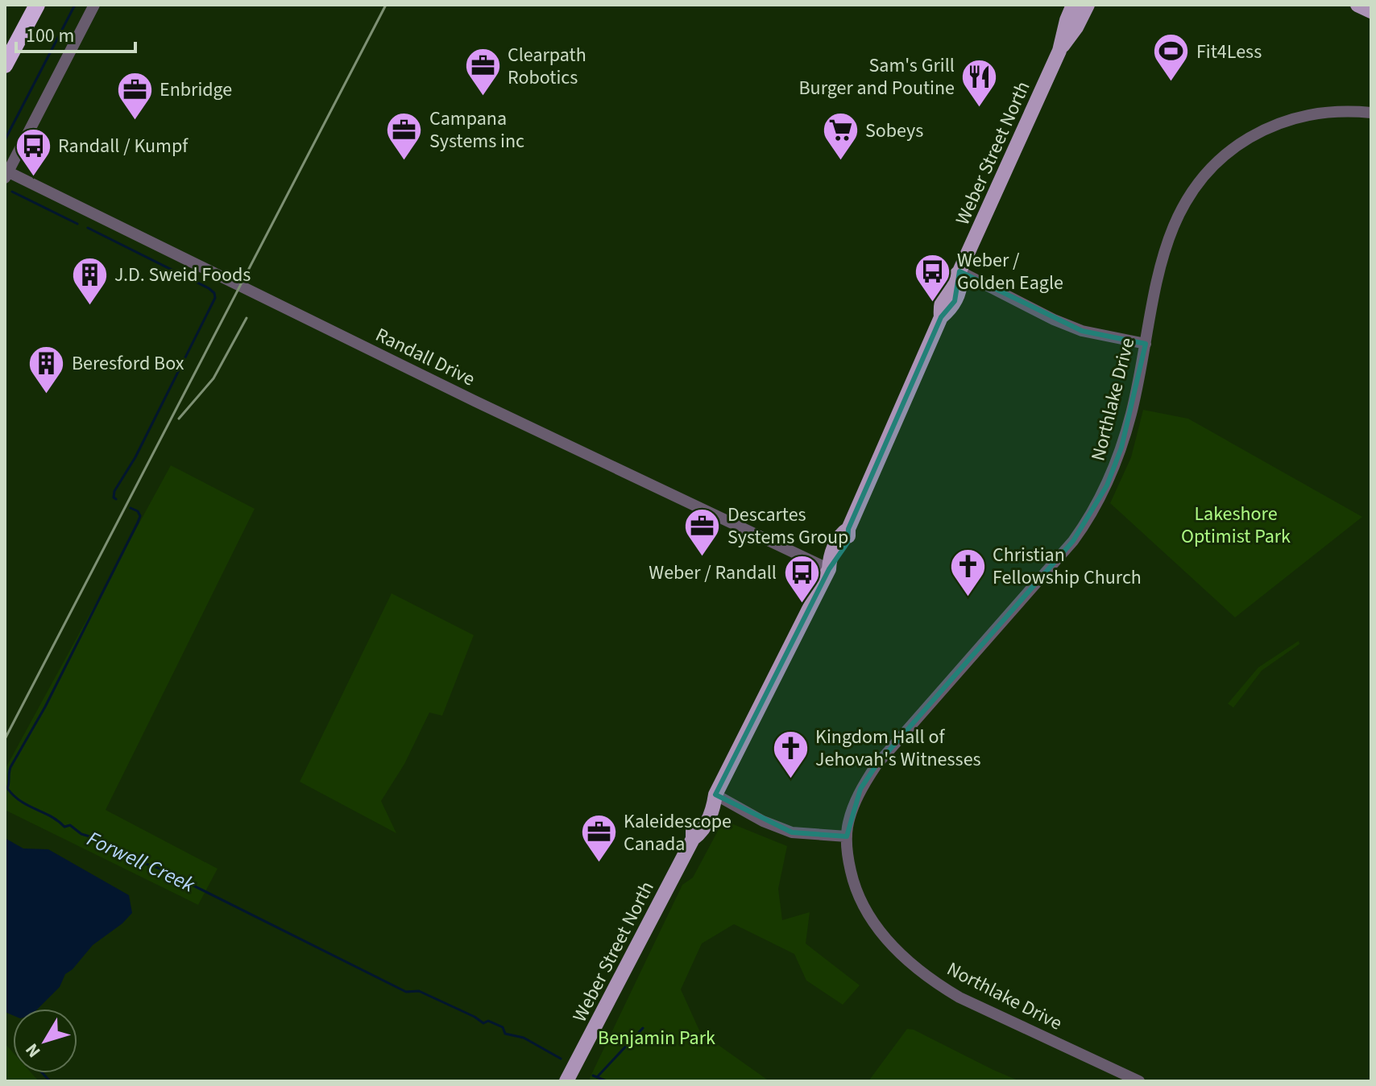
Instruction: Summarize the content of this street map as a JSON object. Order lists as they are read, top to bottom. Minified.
{"streets":{"main road":["Weber Street North"],"street":["Randall Drive","Northlake Drive"]},"crossings":[["Weber Street North","Randall Drive"]],"water":["Forwell Creek"],"parks":["Lakeshore Optimist Park","Benjamin Park"],"places":{"sports":["Fit4Less"],"office":["Clearpath Robotics","Enbridge","Campana Systems inc","Descartes Systems Group","Kaleidescope Canada"],"restaurant":["Sam's Grill Burger and Poutine"],"supermarket":["Sobeys"],"bus stop":["Randall / Kumpf","Weber / Golden Eagle","Weber / Randall"],"building":["J.D. Sweid Foods","Beresford Box"],"church":["Christian Fellowship Church","Kingdom Hall of Jehovah's Witnesses"]},"scale_bar":"100 m","north":"bottom left"}
